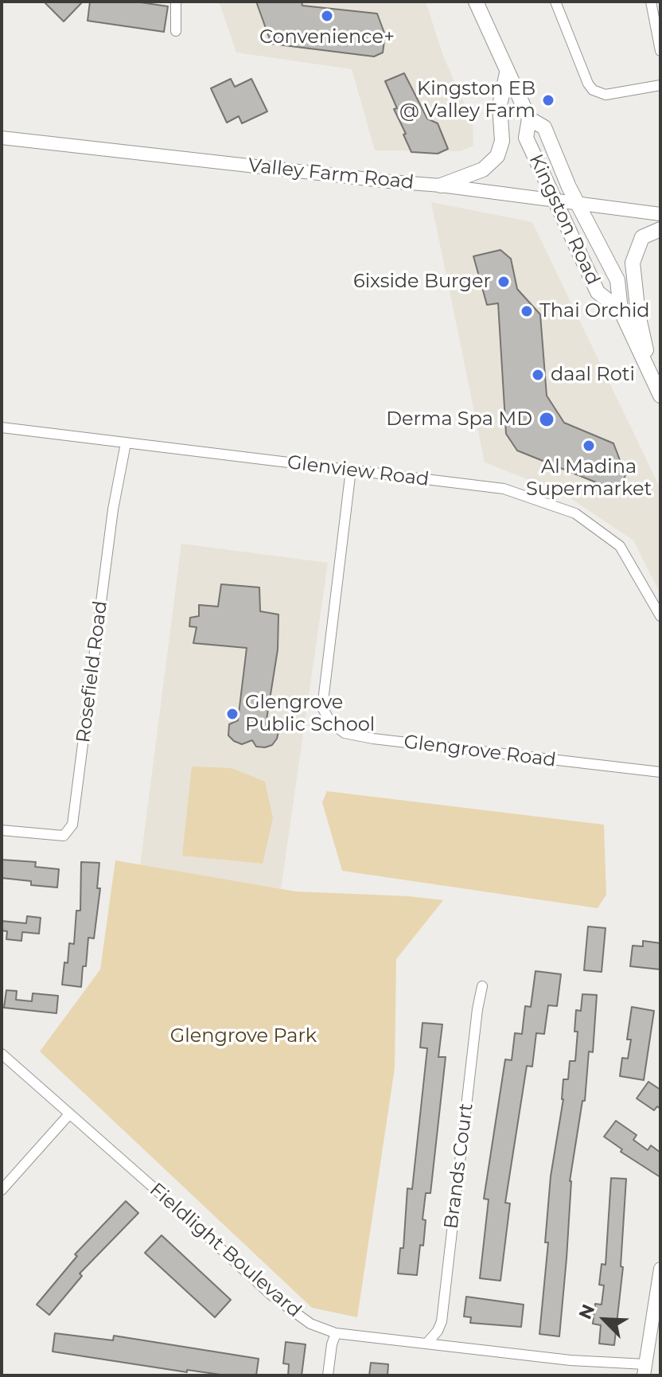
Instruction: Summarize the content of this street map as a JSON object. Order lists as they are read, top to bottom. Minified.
{"streets":{"main road":["Kingston Road"],"street":["Valley Farm Road","Glenview Road","Rosefield Road","Glengrove Road","Brands Court","Fieldlight Boulevard"]},"crossings":[["Valley Farm Road","Kingston Road"],["Glenview Road","Rosefield Road"],["Glenview Road","Glengrove Road"],["Brands Court","Fieldlight Boulevard"]],"parks":["Glengrove Park"],"places":["Convenience+","Kingston EB @ Valley Farm","6ixside Burger","Thai Orchid","daal Roti","Derma Spa MD","Al Madina Supermarket","Glengrove Public School"],"north":"top left"}
